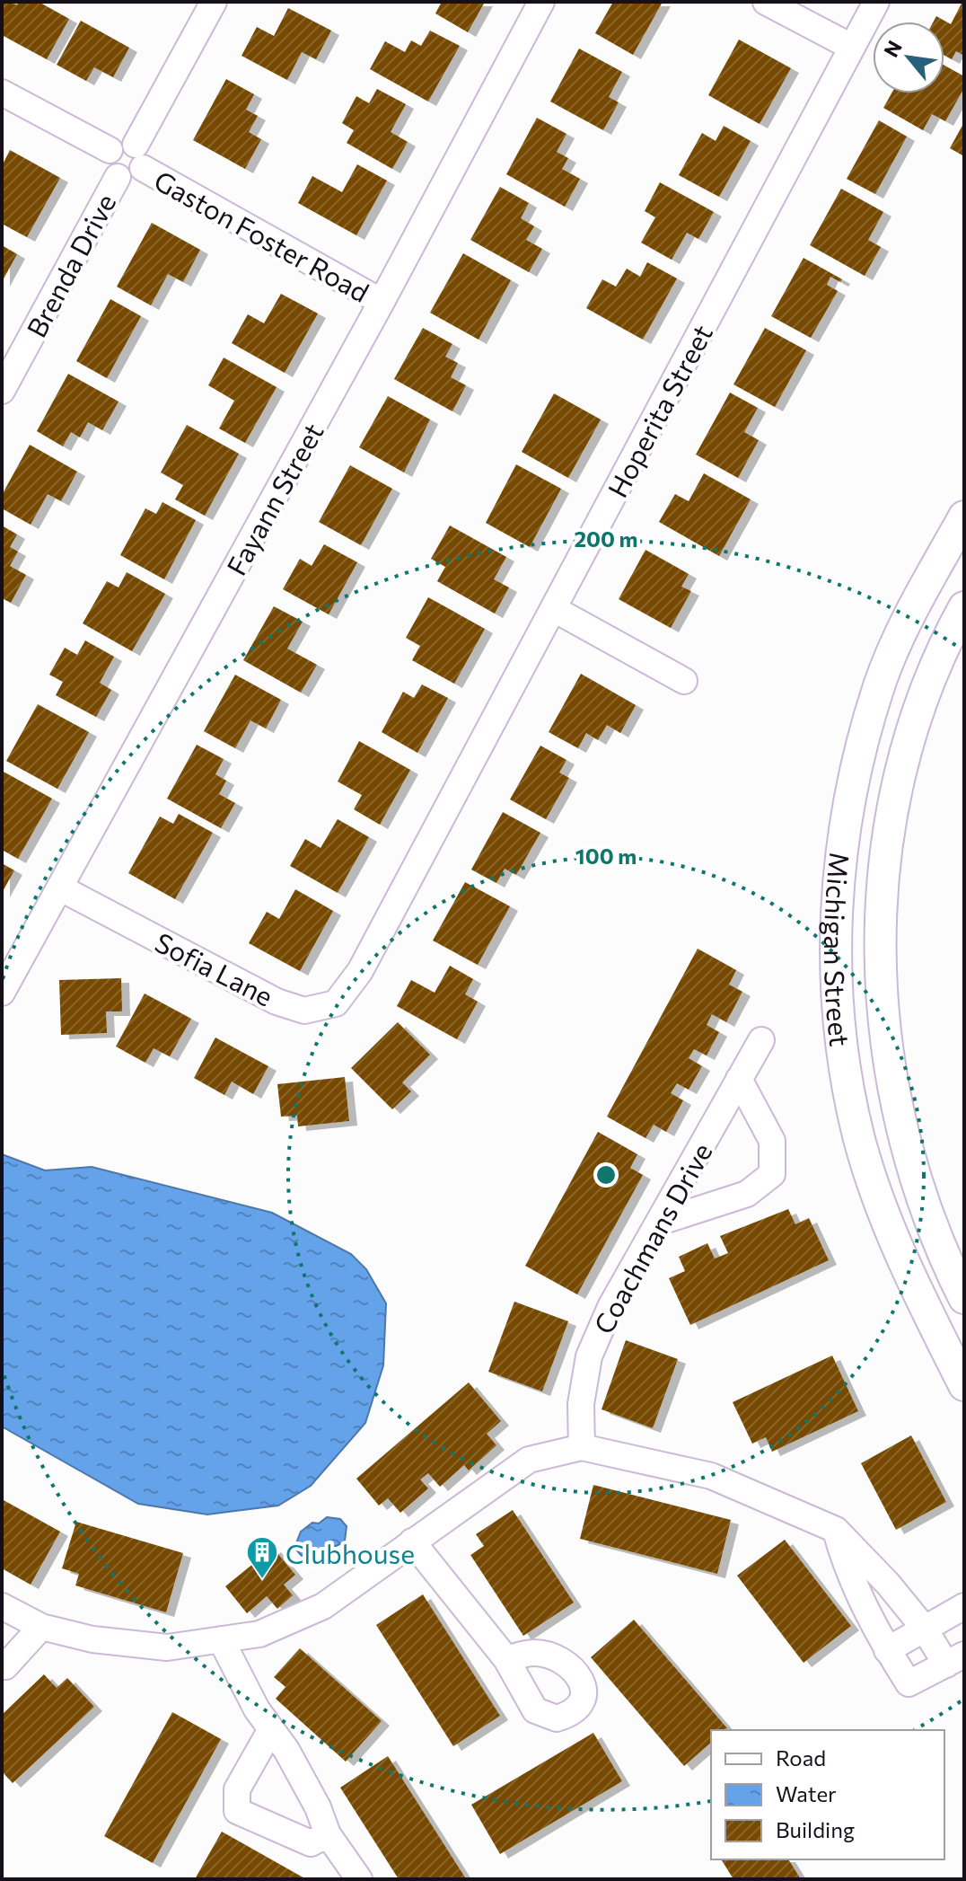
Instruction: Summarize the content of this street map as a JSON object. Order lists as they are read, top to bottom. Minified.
{"streets":{"street":["Gaston Foster Road","Brenda Drive","Hoperita Street","Fayann Street","Michigan Street","Sofia Lane","Coachmans Drive"]},"crossings":[["Gaston Foster Road","Brenda Drive"],["Gaston Foster Road","Fayann Street"],["Hoperita Street","Sofia Lane"],["Fayann Street","Sofia Lane"]],"places":{"building":["Clubhouse"]},"legend":["Road","Water","Building"],"north":"top left","rings":["200 m","100 m"]}
